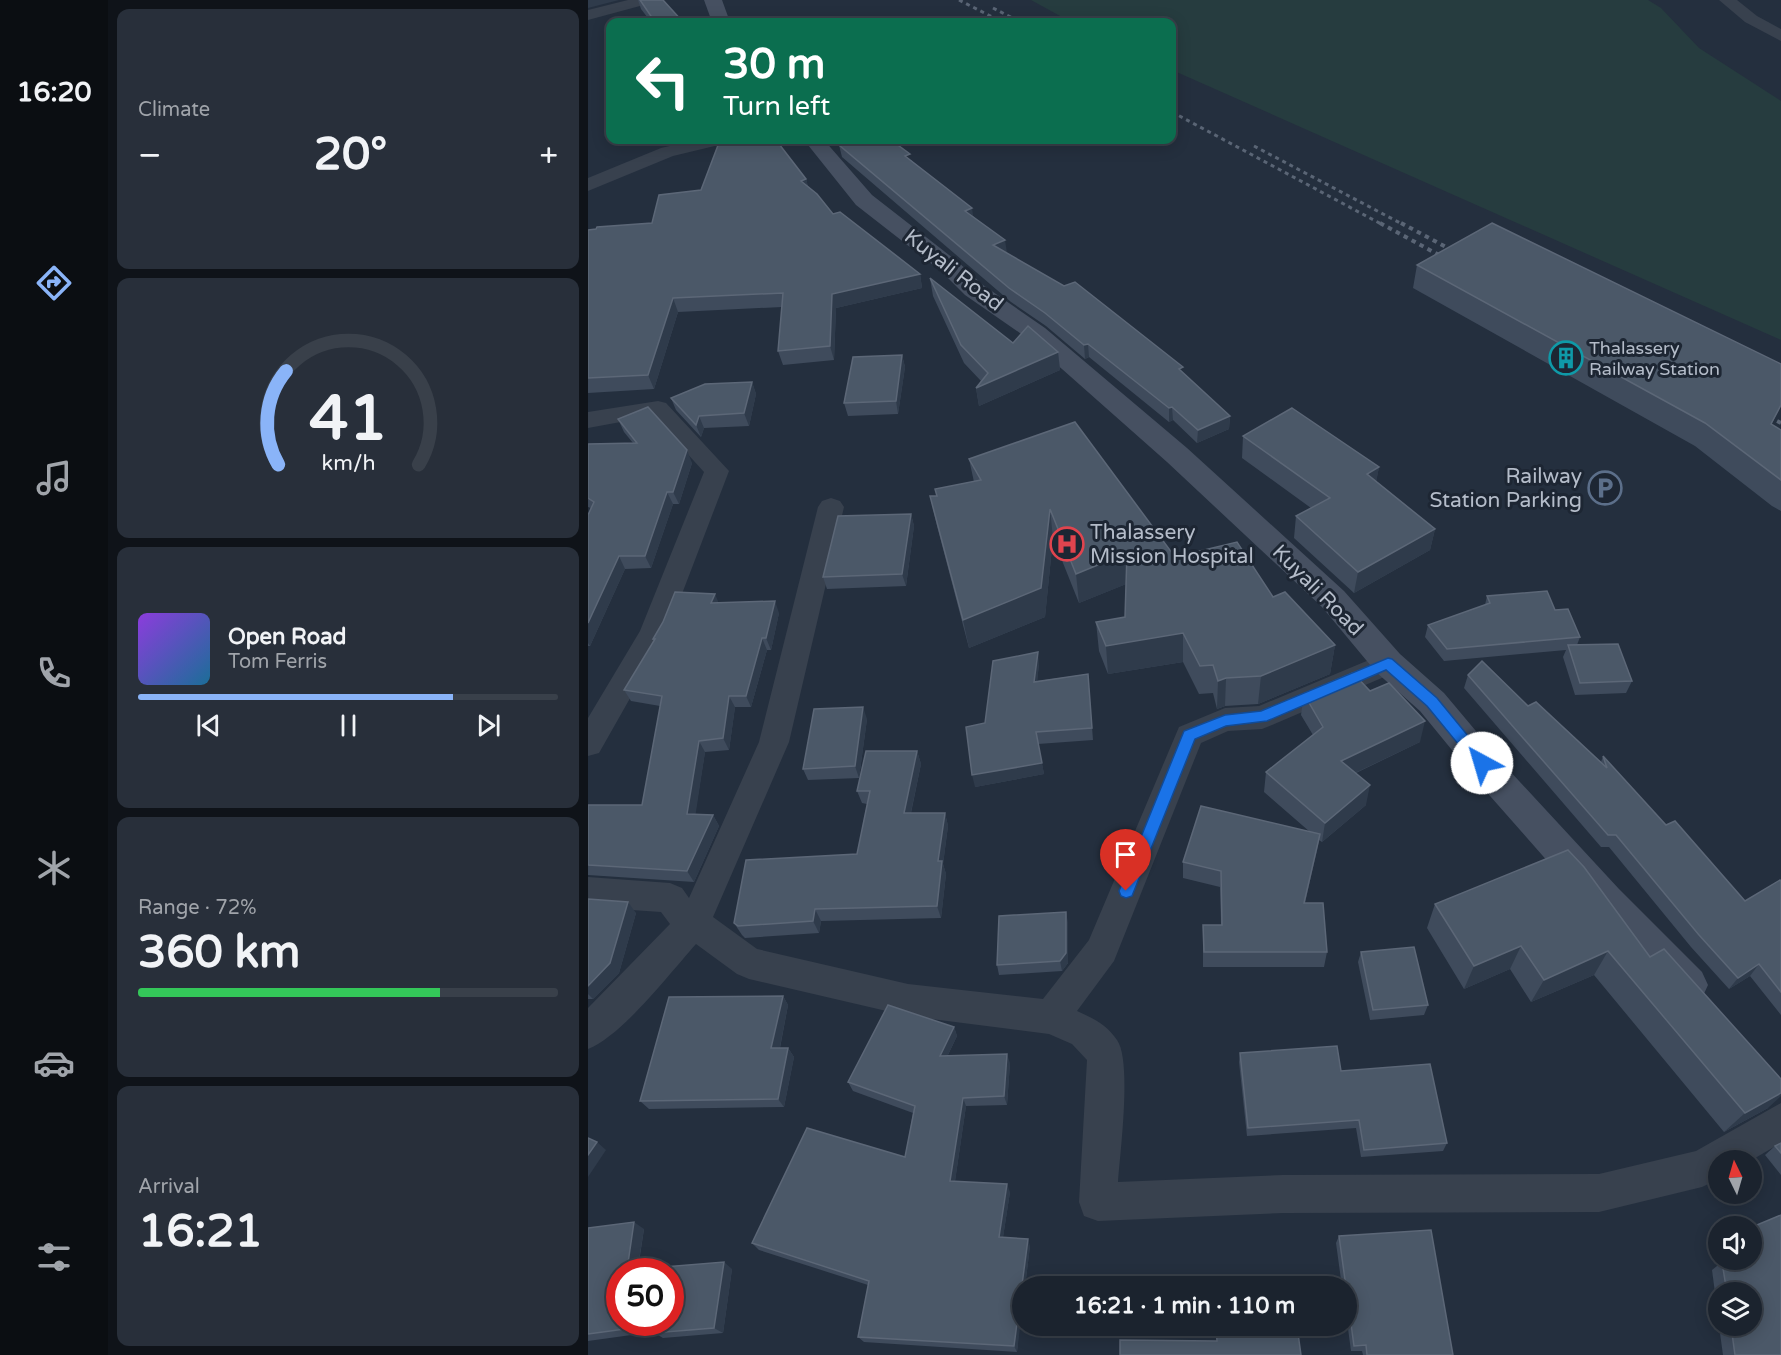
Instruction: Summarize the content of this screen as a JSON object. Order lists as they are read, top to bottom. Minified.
{"streets":{"main road":["Kuyali Road"]},"places":{"building":["Thalassery Railway Station"],"parking":["Railway Station Parking"],"hospital":["Thalassery Mission Hospital"]},"north":"top","page":{"tabs":"16:20","tile":["Climate",["Range · 72%","360 km"],["Arrival","16:21"]],"turn":["30 m","Turn left"],"heat":["−","20°","+"],"song":["Open Road","Tom Ferris"],"limit":"50","trip":"16:21 · 1 min · 110 m","gauge":["41","km/h"]}}
